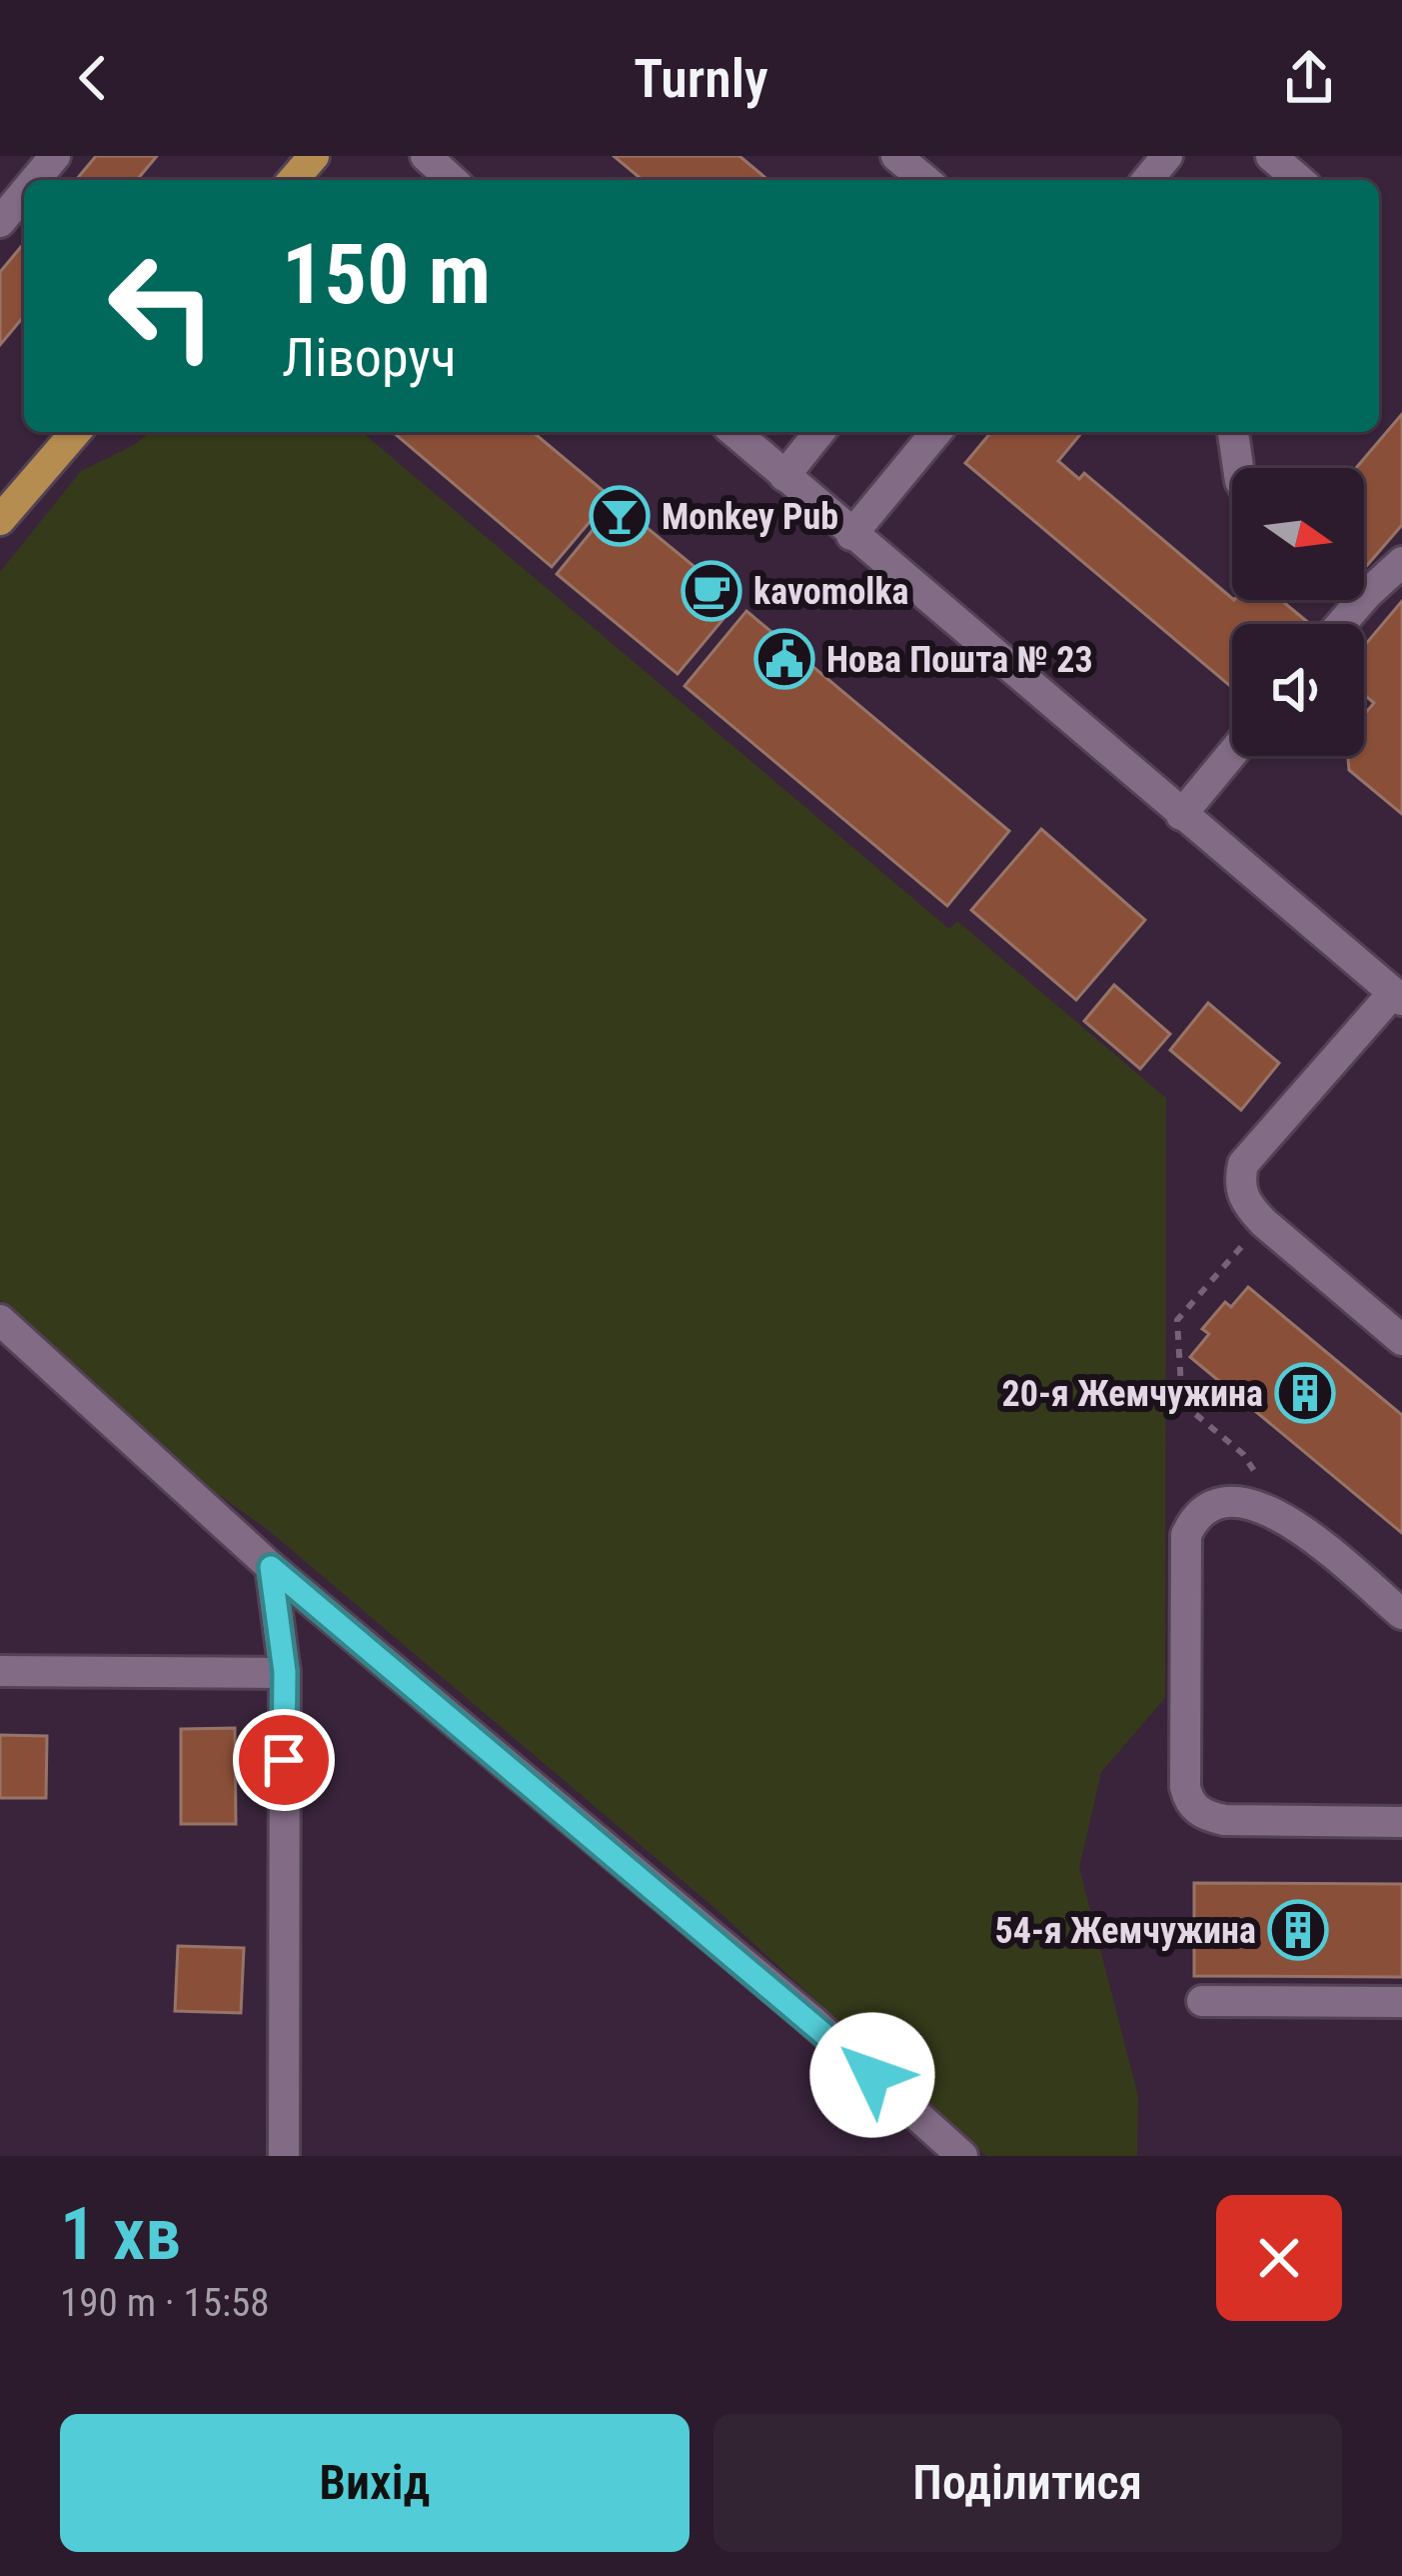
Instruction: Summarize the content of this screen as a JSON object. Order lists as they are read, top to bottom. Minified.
{"places":{"bar":["Monkey Pub"],"cafe":["kavomolka"],"public building":["Нова Пошта № 23"],"building":["20-я Жемчужина","54-я Жемчужина"]},"north":"right","page":{"header":"Turnly","turn":["150 m","Ліворуч"],"heading":["1 хв","190 m · 15:58"],"buttons":["Вихід","Поділитися"]}}
